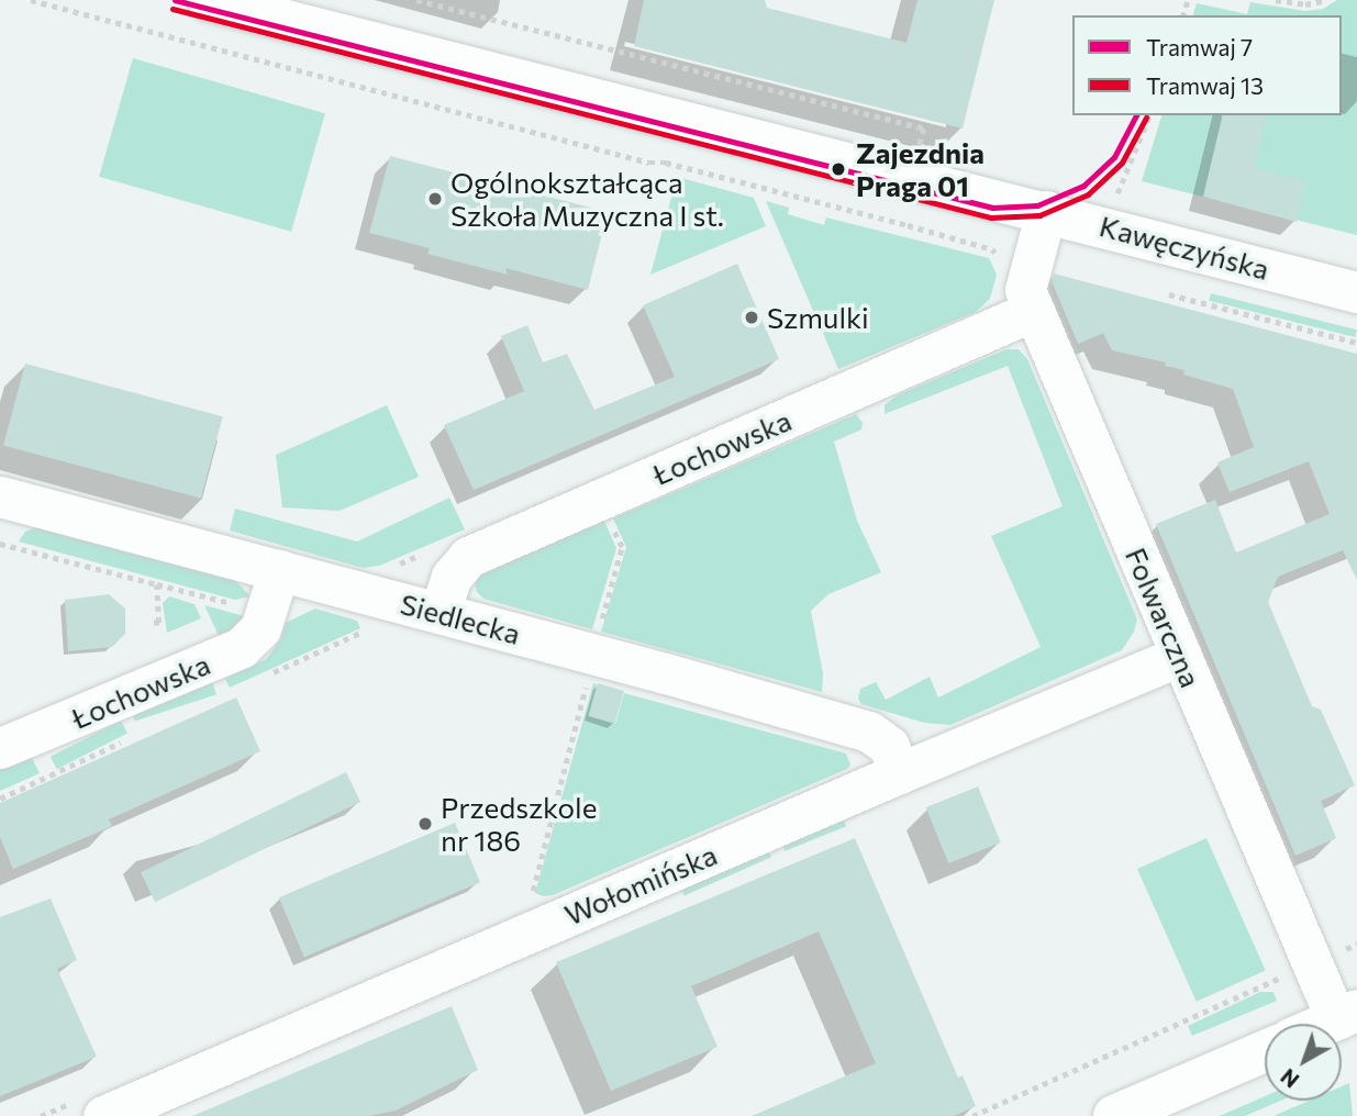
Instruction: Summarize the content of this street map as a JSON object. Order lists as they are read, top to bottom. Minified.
{"streets":{"street":["Kawęczyńska","Łochowska","Folwarczna","Siedlecka","Wołomińska"]},"crossings":[["Kawęczyńska","Folwarczna"],["Łochowska","Folwarczna"],["Łochowska","Siedlecka"],["Folwarczna","Wołomińska"],["Siedlecka","Wołomińska"]],"places":["Zajezdnia Praga 01","Ogólnokształcąca Szkoła Muzyczna I st.","Szmulki","Przedszkole nr 186"],"lines":["tram line 7","tram line 13"],"legend":["Tramwaj 7","Tramwaj 13"],"north":"bottom left"}
